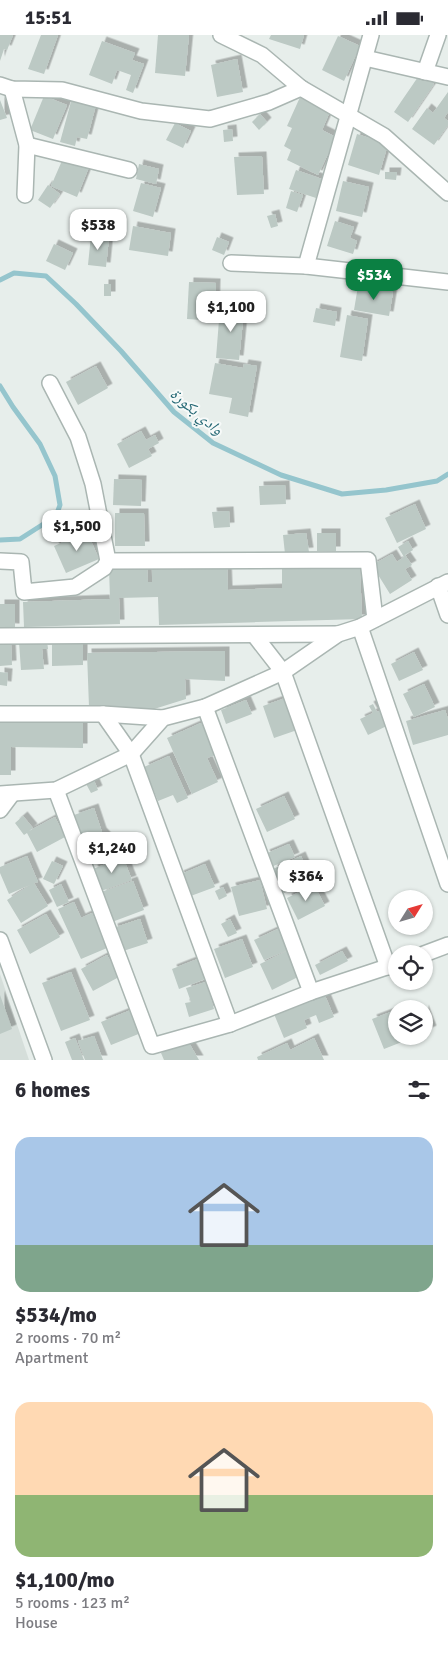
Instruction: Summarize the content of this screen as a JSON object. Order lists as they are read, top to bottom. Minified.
{"water":["وادي بكورة"],"north":"top right","page":{"status":"15:51","price":["$538","$534","$1,100","$1,500","$1,240","$364"],"heading":"6 homes","list":[{"name":"$534/mo","note":"2 rooms · 70 m² · Apartment"},{"name":"$1,100/mo","note":"5 rooms · 123 m² · House"}]}}
